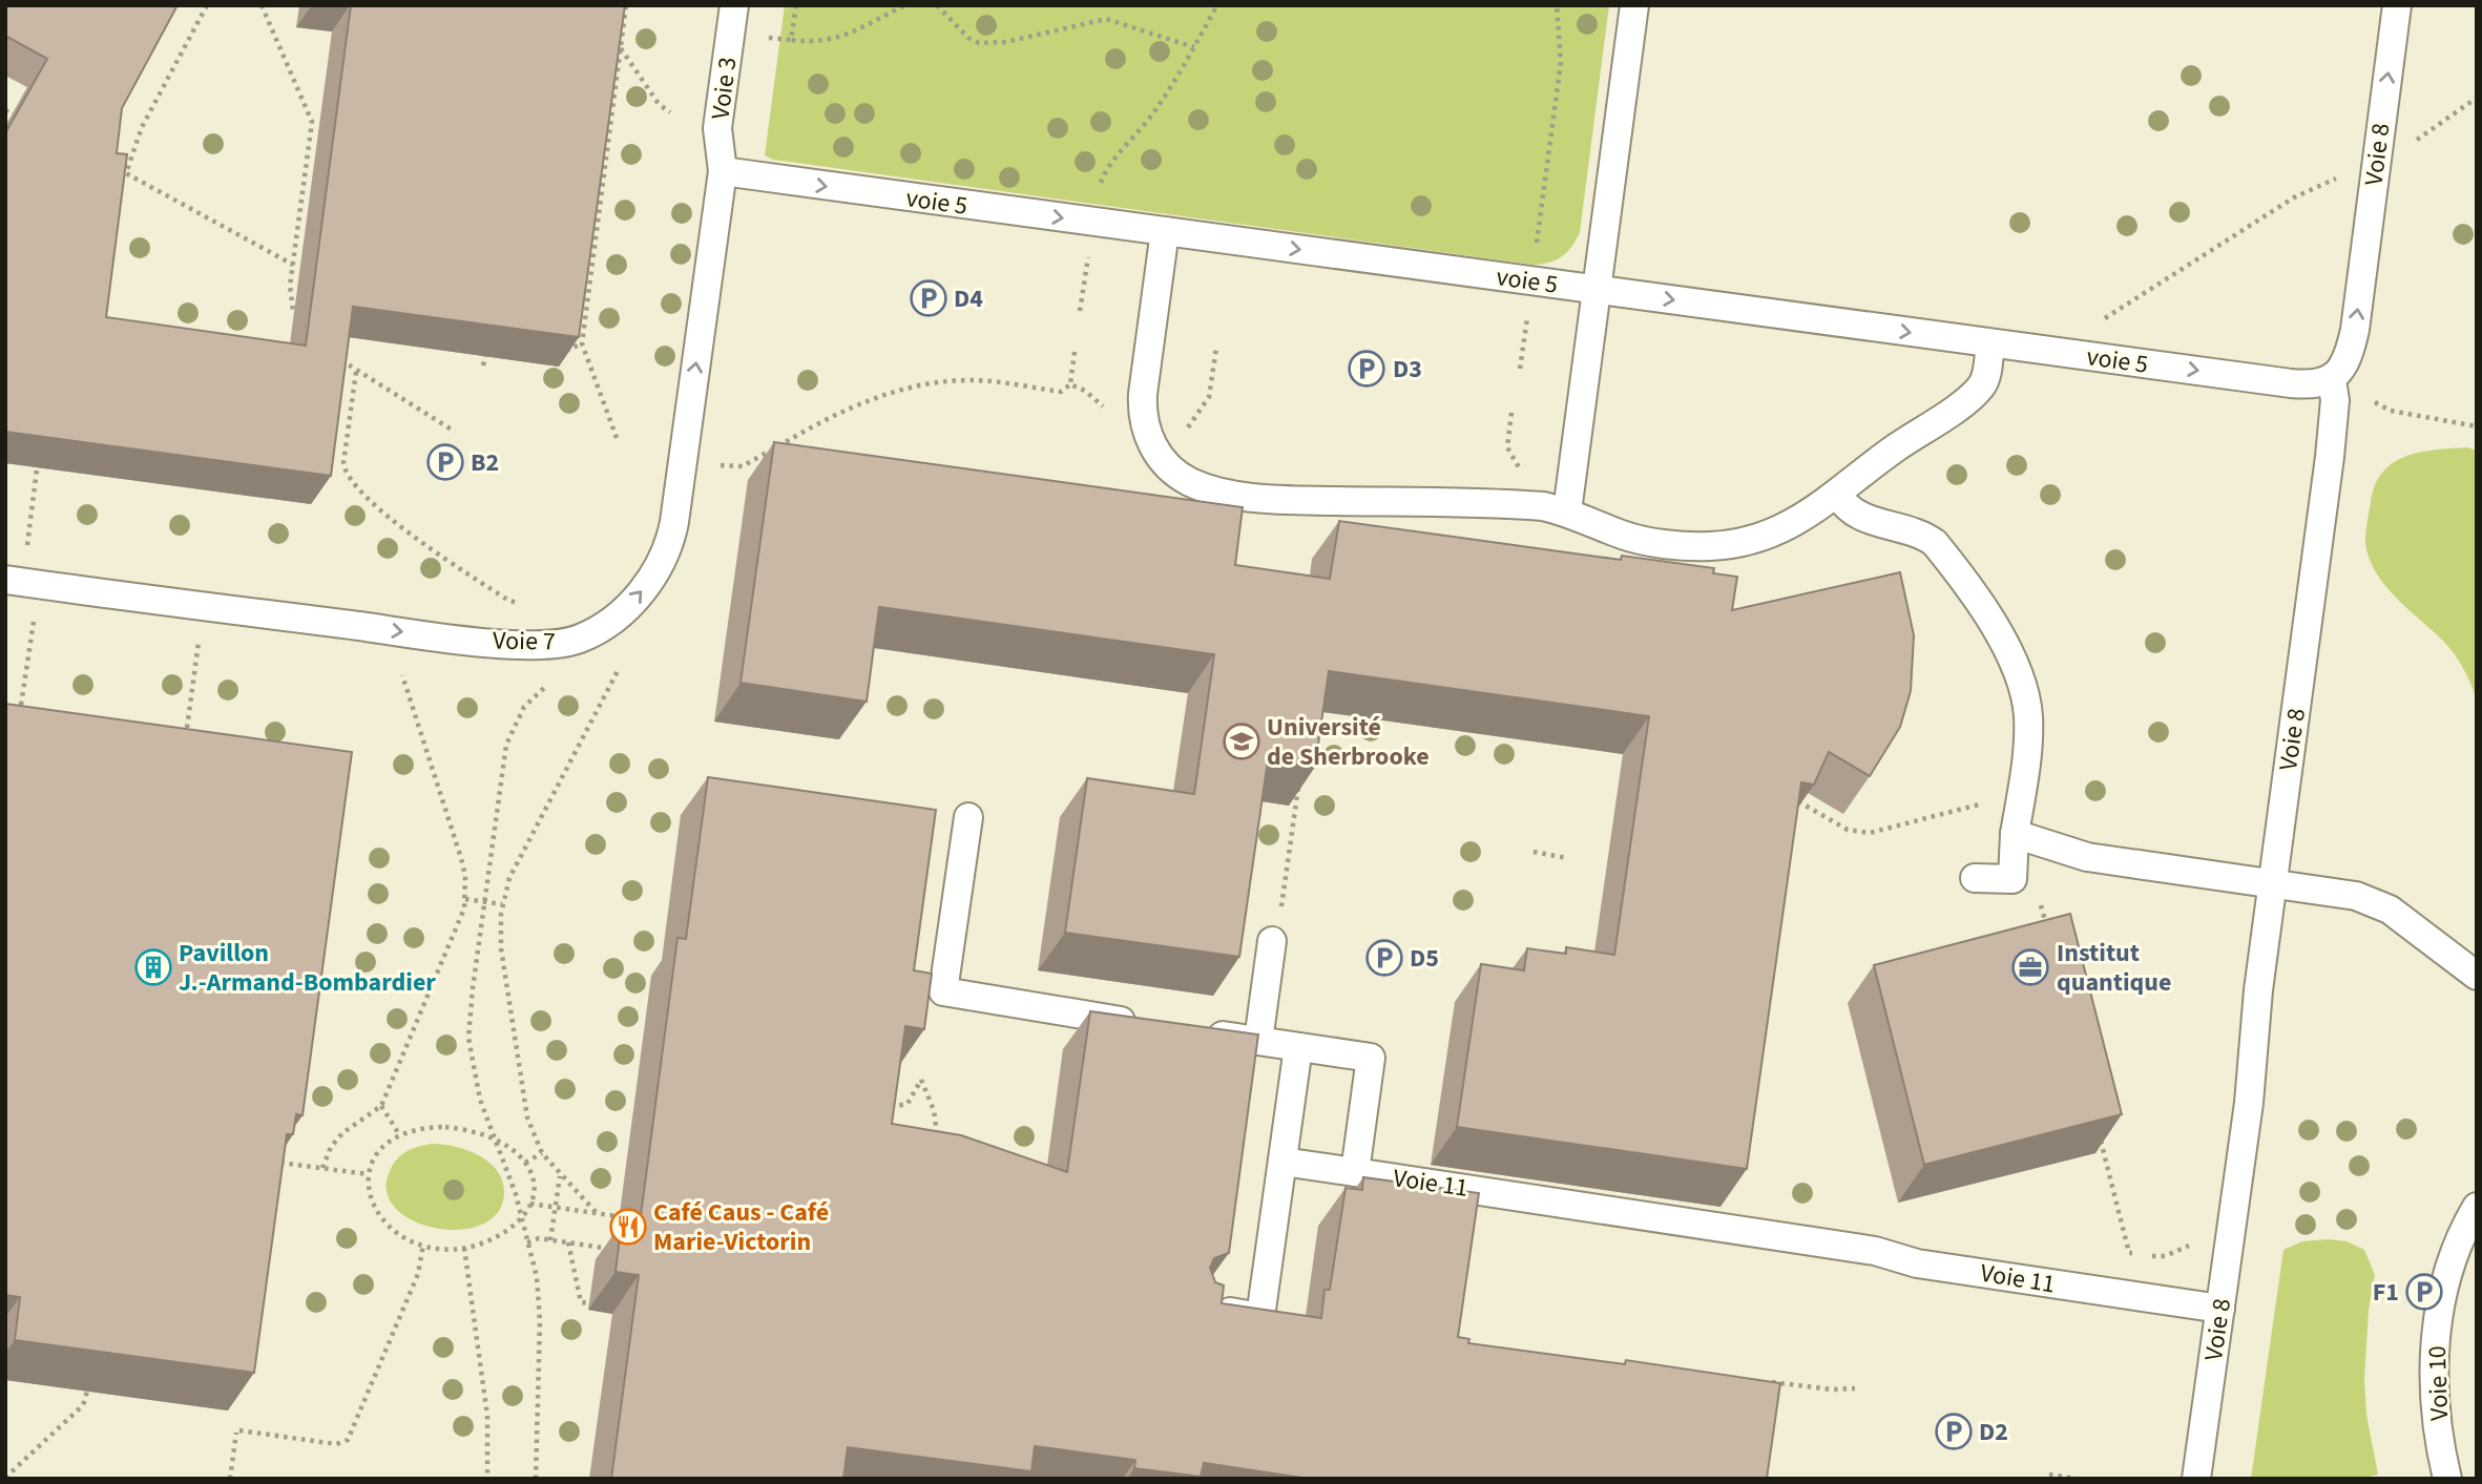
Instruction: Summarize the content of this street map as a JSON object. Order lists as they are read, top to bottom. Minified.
{"streets":{"lane":["Voie 3","Voie 8","voie 5","Voie 7","Voie 11","Voie 10"]},"crossings":[["Voie 3","voie 5"],["Voie 3","Voie 7"],["Voie 8","voie 5"],["Voie 8","Voie 11"],["voie 5","Voie 7"]],"one_way":["voie 5"],"places":{"parking":["D4","D3","B2","D5","F1","D2"],"school or university":["Université de Sherbrooke"],"building":["Pavillon J.-Armand-Bombardier"],"office":["Institut quantique"],"restaurant":["Café Caus - Café Marie-Victorin"]}}
